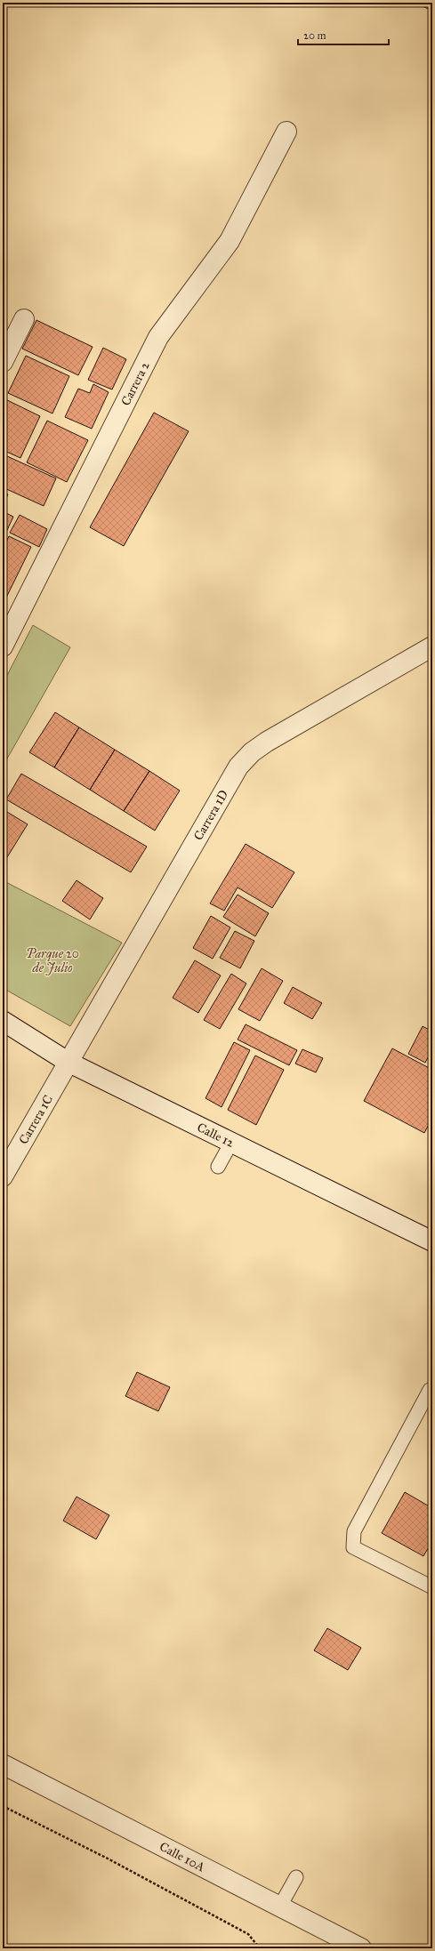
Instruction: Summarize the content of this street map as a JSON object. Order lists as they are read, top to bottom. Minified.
{"streets":{"street":["Carrera 2","Carrera 1D","Carrera 1C","Calle 12","Calle 10A"]},"crossings":[["Carrera 1D","Carrera 1C"],["Carrera 1D","Calle 12"],["Carrera 1C","Calle 12"]],"parks":["Parque 20 de Julio"],"scale_bar":"20 m"}
